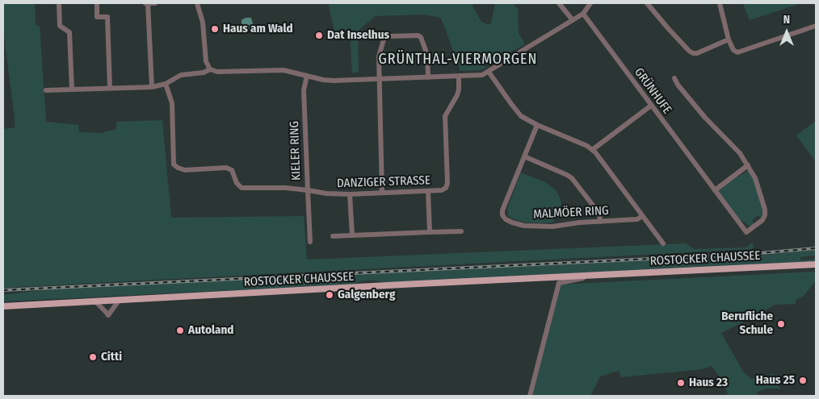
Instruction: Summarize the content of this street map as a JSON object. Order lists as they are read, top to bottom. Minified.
{"streets":{"main road":["ROSTOCKER CHAUSSEE"],"street":["GRÜNHUFE","KIELER RING","DANZIGER STRASSE","MALMÖER RING"]},"crossings":[["KIELER RING","DANZIGER STRASSE"]],"districts":["GRÜNTHAL-VIERMORGEN"],"places":["Haus am Wald","Dat Inselhus","Galgenberg","Berufliche Schule","Autoland","Citti","Haus 25","Haus 23"],"north":"top"}
